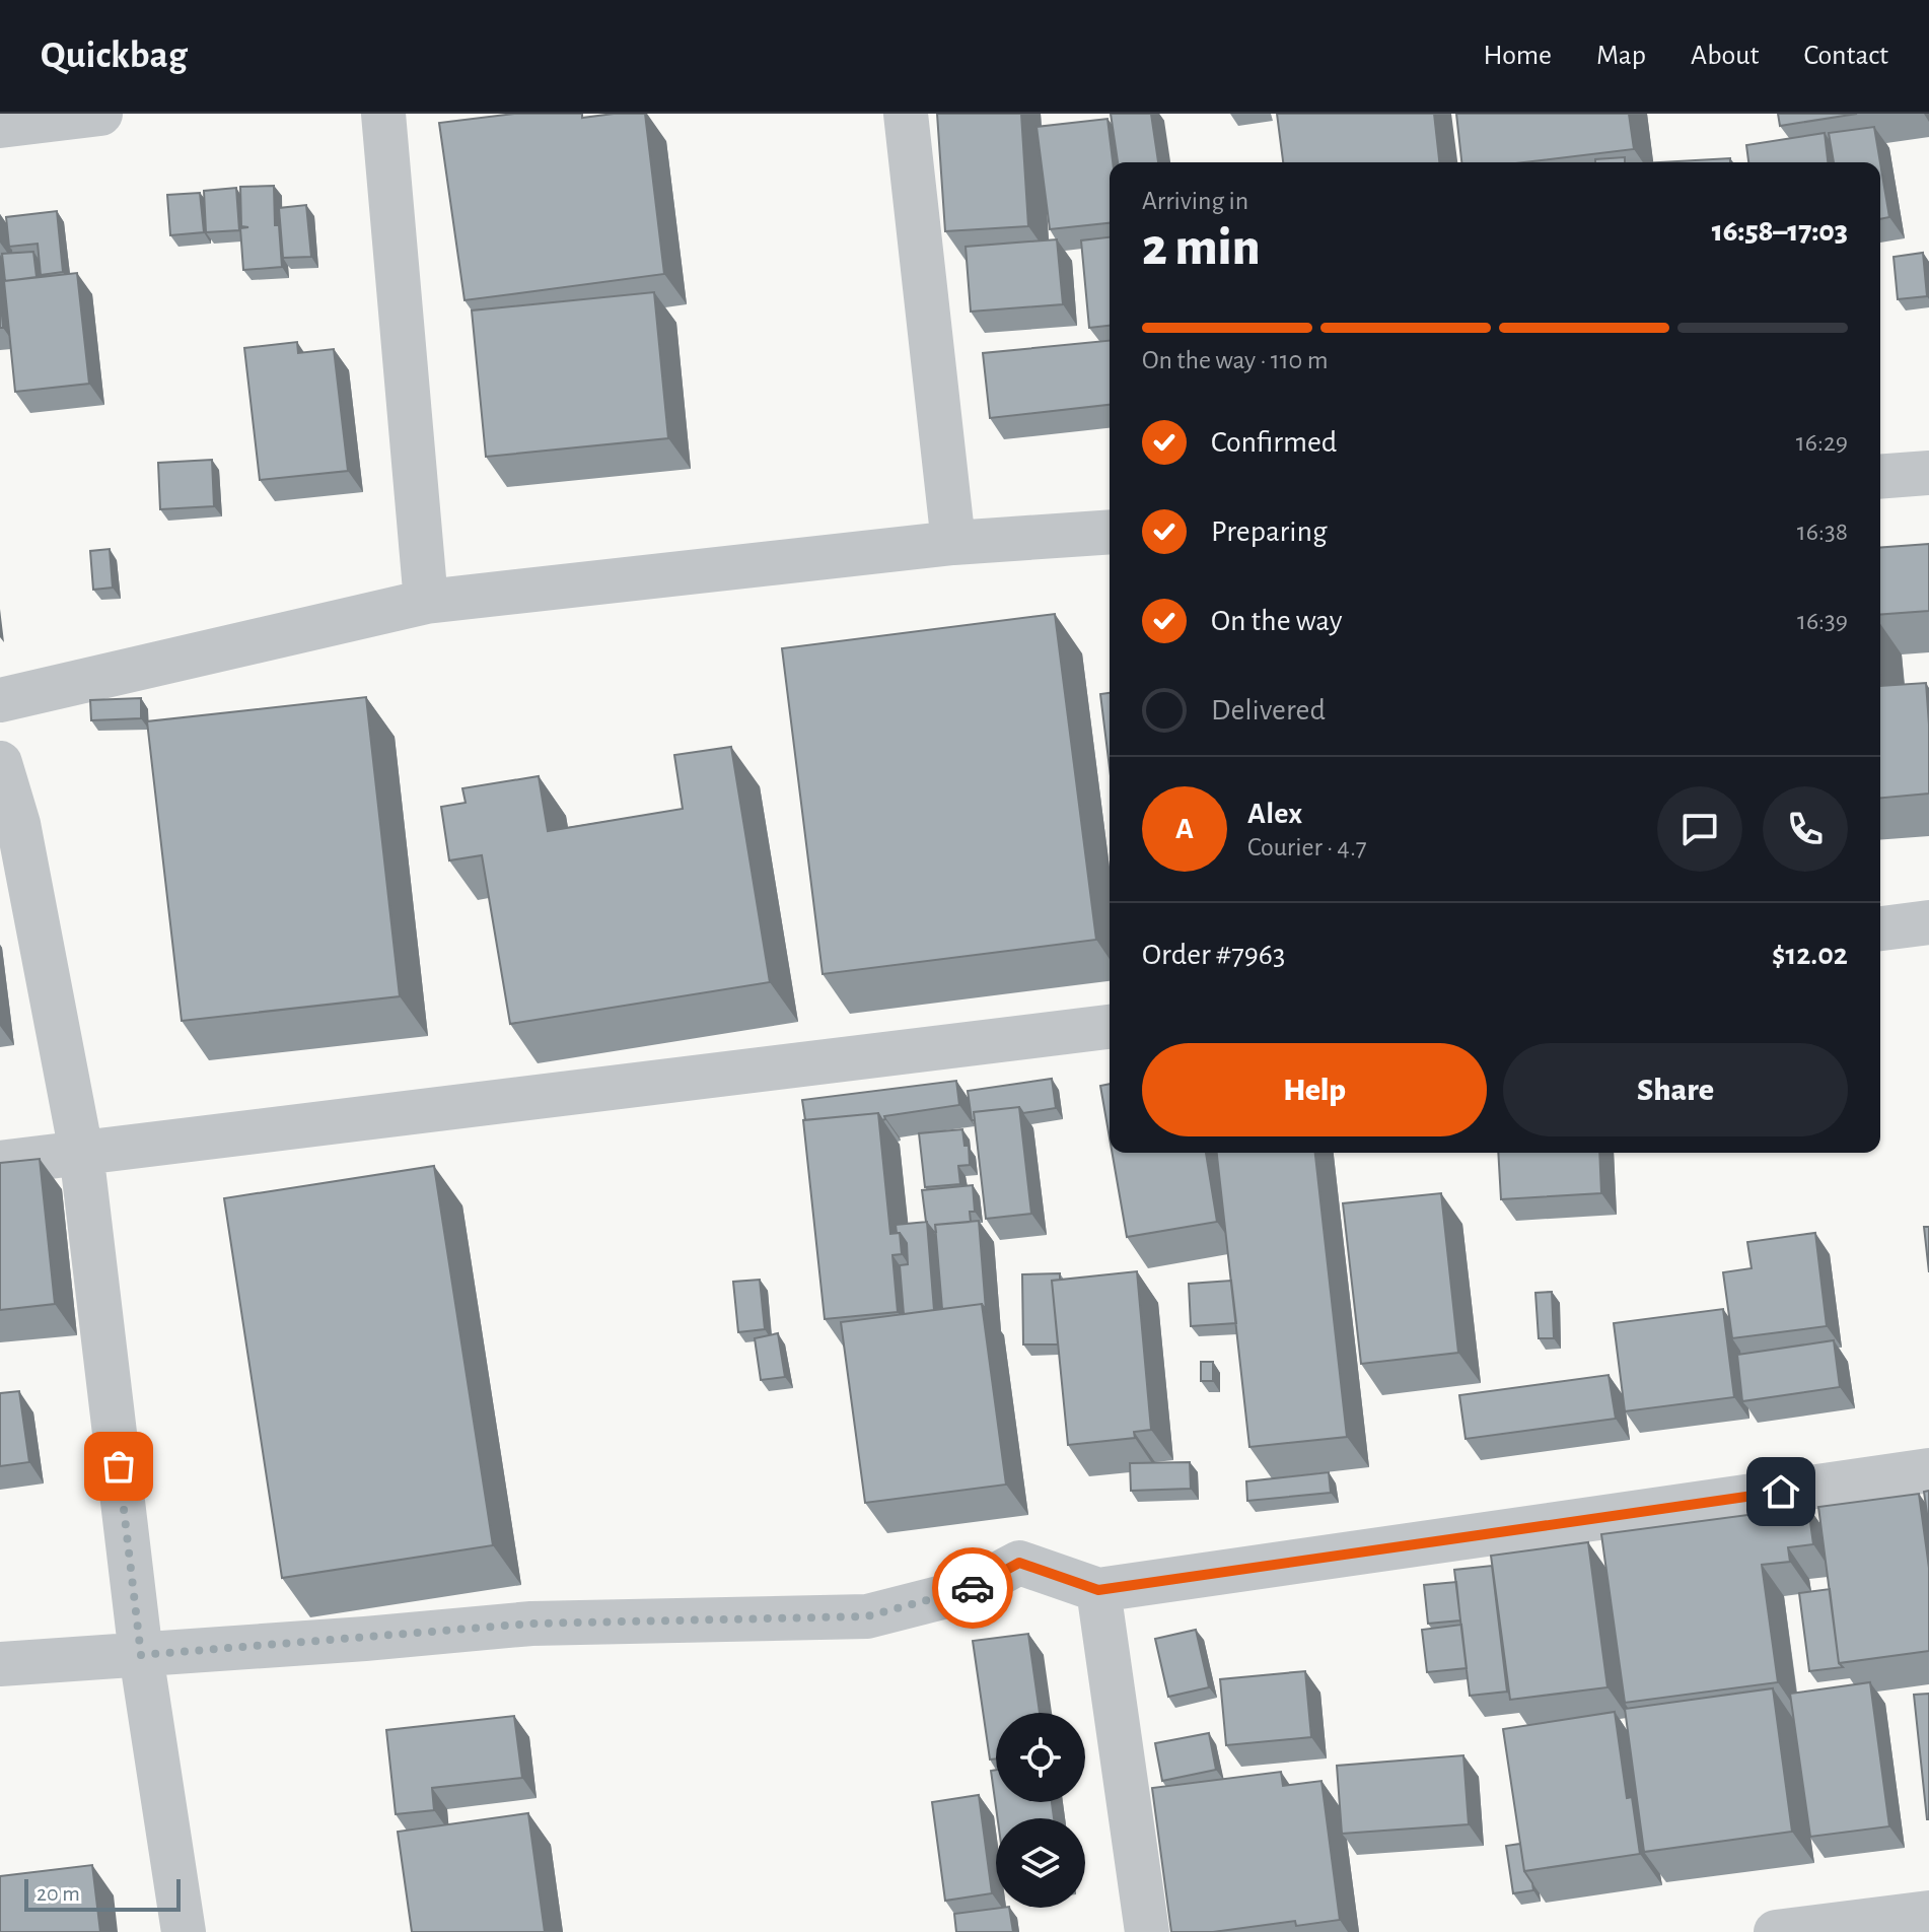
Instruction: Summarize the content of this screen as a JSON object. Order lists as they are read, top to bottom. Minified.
{"scale_bar":"20 m","page":{"header":"Quickbag","nav":["Home","Map","About","Contact"],"heading":["2 min","Arriving in","16:58–17:03"],"panel":["Alex","Courier · 4.7","Order #7963","$12.02"],"bar":"On the way · 110 m","list":[["Confirmed","16:29"],["Preparing","16:38"],["On the way","16:39"],"Delivered"],"round":"A","buttons":["Help","Share"],"scale":"20 m"}}
